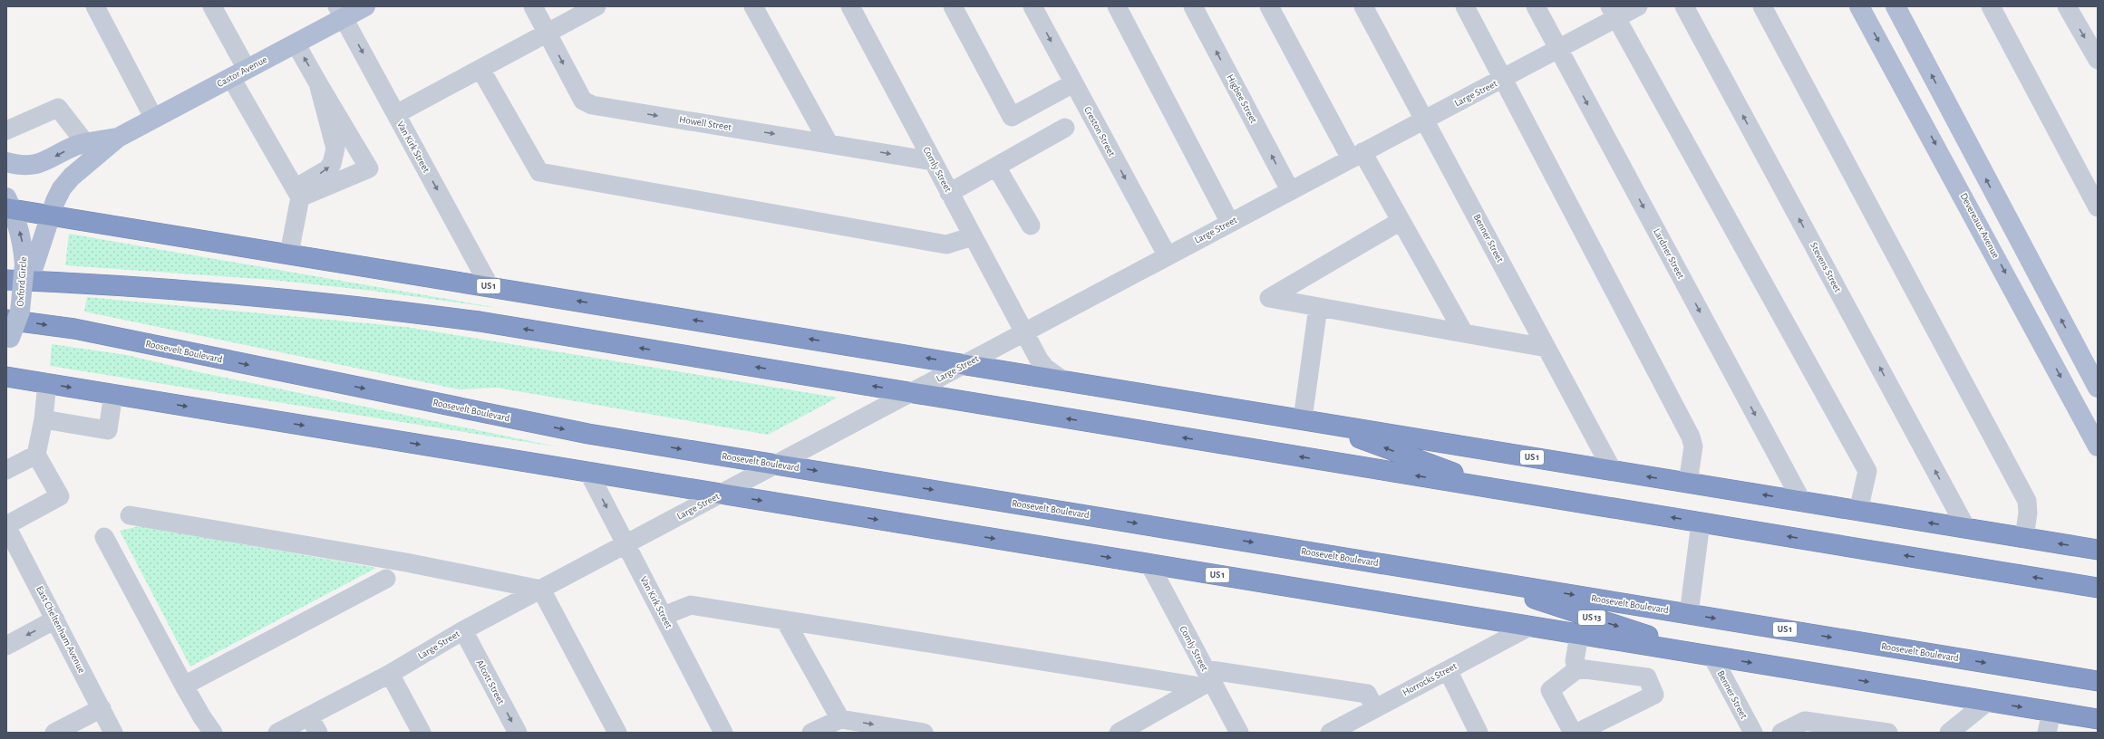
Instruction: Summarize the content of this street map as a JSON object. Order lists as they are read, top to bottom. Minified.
{"streets":{"highway":["US 1","Roosevelt Boulevard","US 13"],"main road":["Castor Avenue","Devereaux Avenue","Oxford Circle"],"street":["Large Street","Higbee Street","Howell Street","Creston Street","Van Kirk Street","Comly Street","Benner Street","Lardner Street","Stevens Street","East Cheltenham Avenue","Horrocks Street","Alcott Street"]},"crossings":[["Castor Avenue","Van Kirk Street"],["Castor Avenue","Oxford Circle"],["Castor Avenue","US 1"],["Large Street","Higbee Street"],["Large Street","Creston Street"],["Large Street","Van Kirk Street"],["Large Street","Comly Street"],["Large Street","Benner Street"],["Large Street","Lardner Street"],["Large Street","US 1"],["Large Street","Roosevelt Boulevard"],["Large Street","Alcott Street"],["Howell Street","Comly Street"],["Van Kirk Street","US 1"],["Comly Street","US 1"],["Benner Street","US 1"],["Benner Street","US 13"],["Lardner Street","US 1"],["Stevens Street","US 1"],["Oxford Circle","US 1"],["Oxford Circle","Roosevelt Boulevard"],["US 1","US 13"],["US 1","Horrocks Street"],["Roosevelt Boulevard","US 13"]],"one_way":["Oxford Circle"]}
